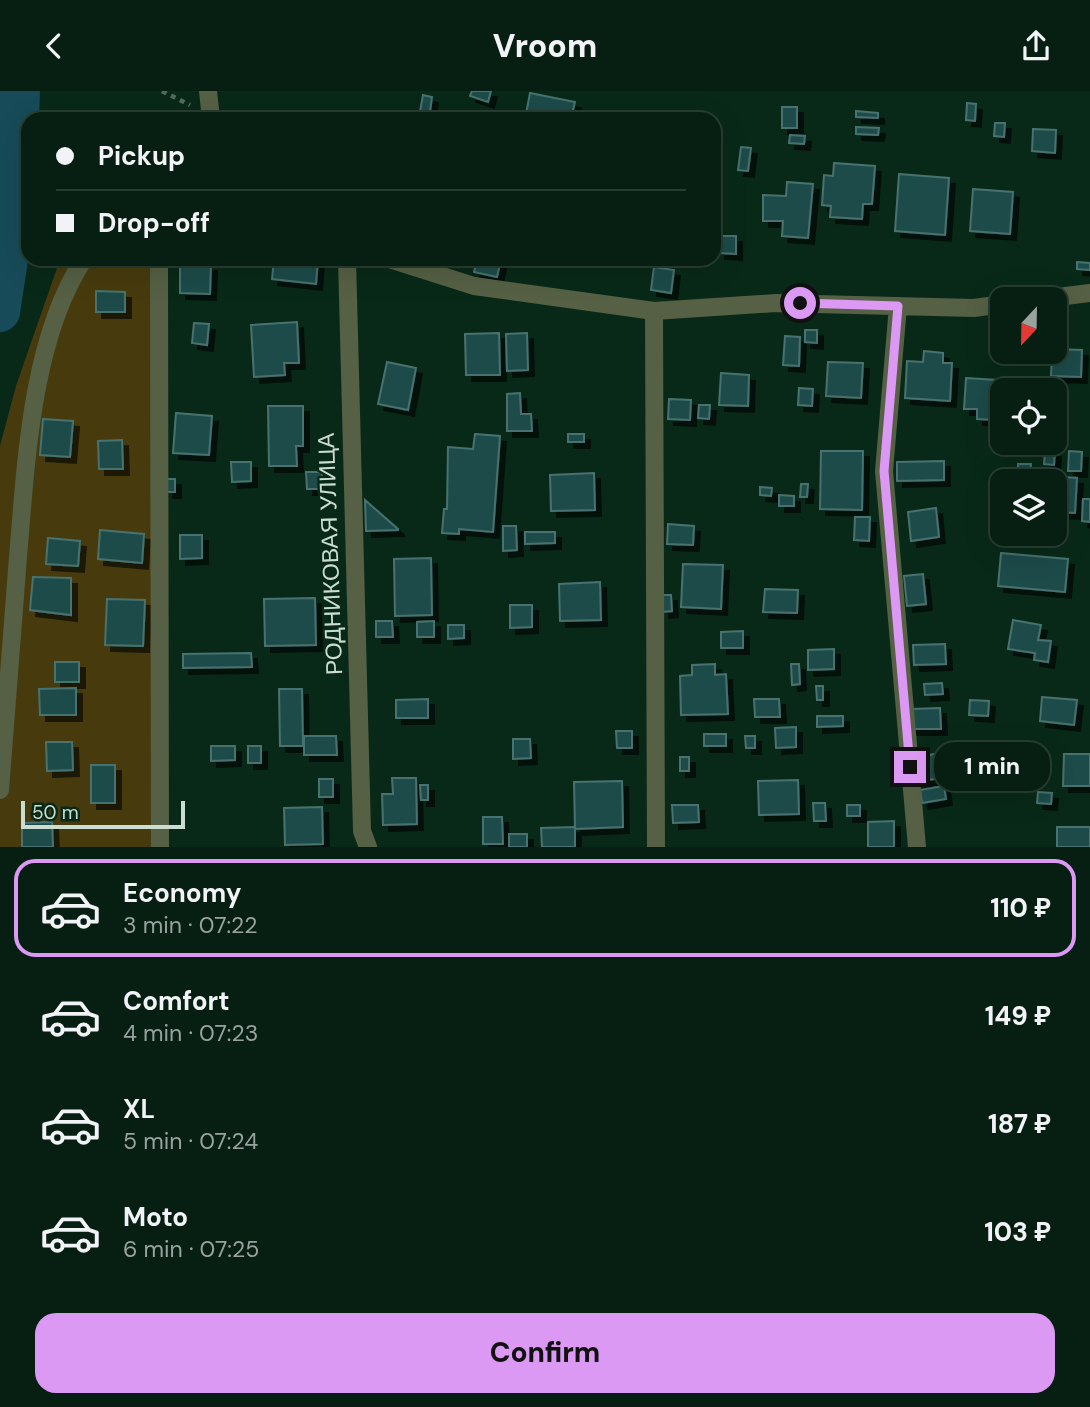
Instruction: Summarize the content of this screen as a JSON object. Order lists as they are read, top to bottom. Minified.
{"streets":{"street":["РОДНИКОВАЯ УЛИЦА"]},"scale_bar":"50 m","north":"bottom","page":{"header":"Vroom","banner":["Pickup","Drop-off"],"bubble":"1 min","scale":"50 m","list":[{"name":"Economy","note":"3 min · 07:22","value":"110 ₽"},{"name":"Comfort","note":"4 min · 07:23","value":"149 ₽"},{"name":"XL","note":"5 min · 07:24","value":"187 ₽"},{"name":"Moto","note":"6 min · 07:25","value":"103 ₽"}],"buttons":"Confirm"}}
